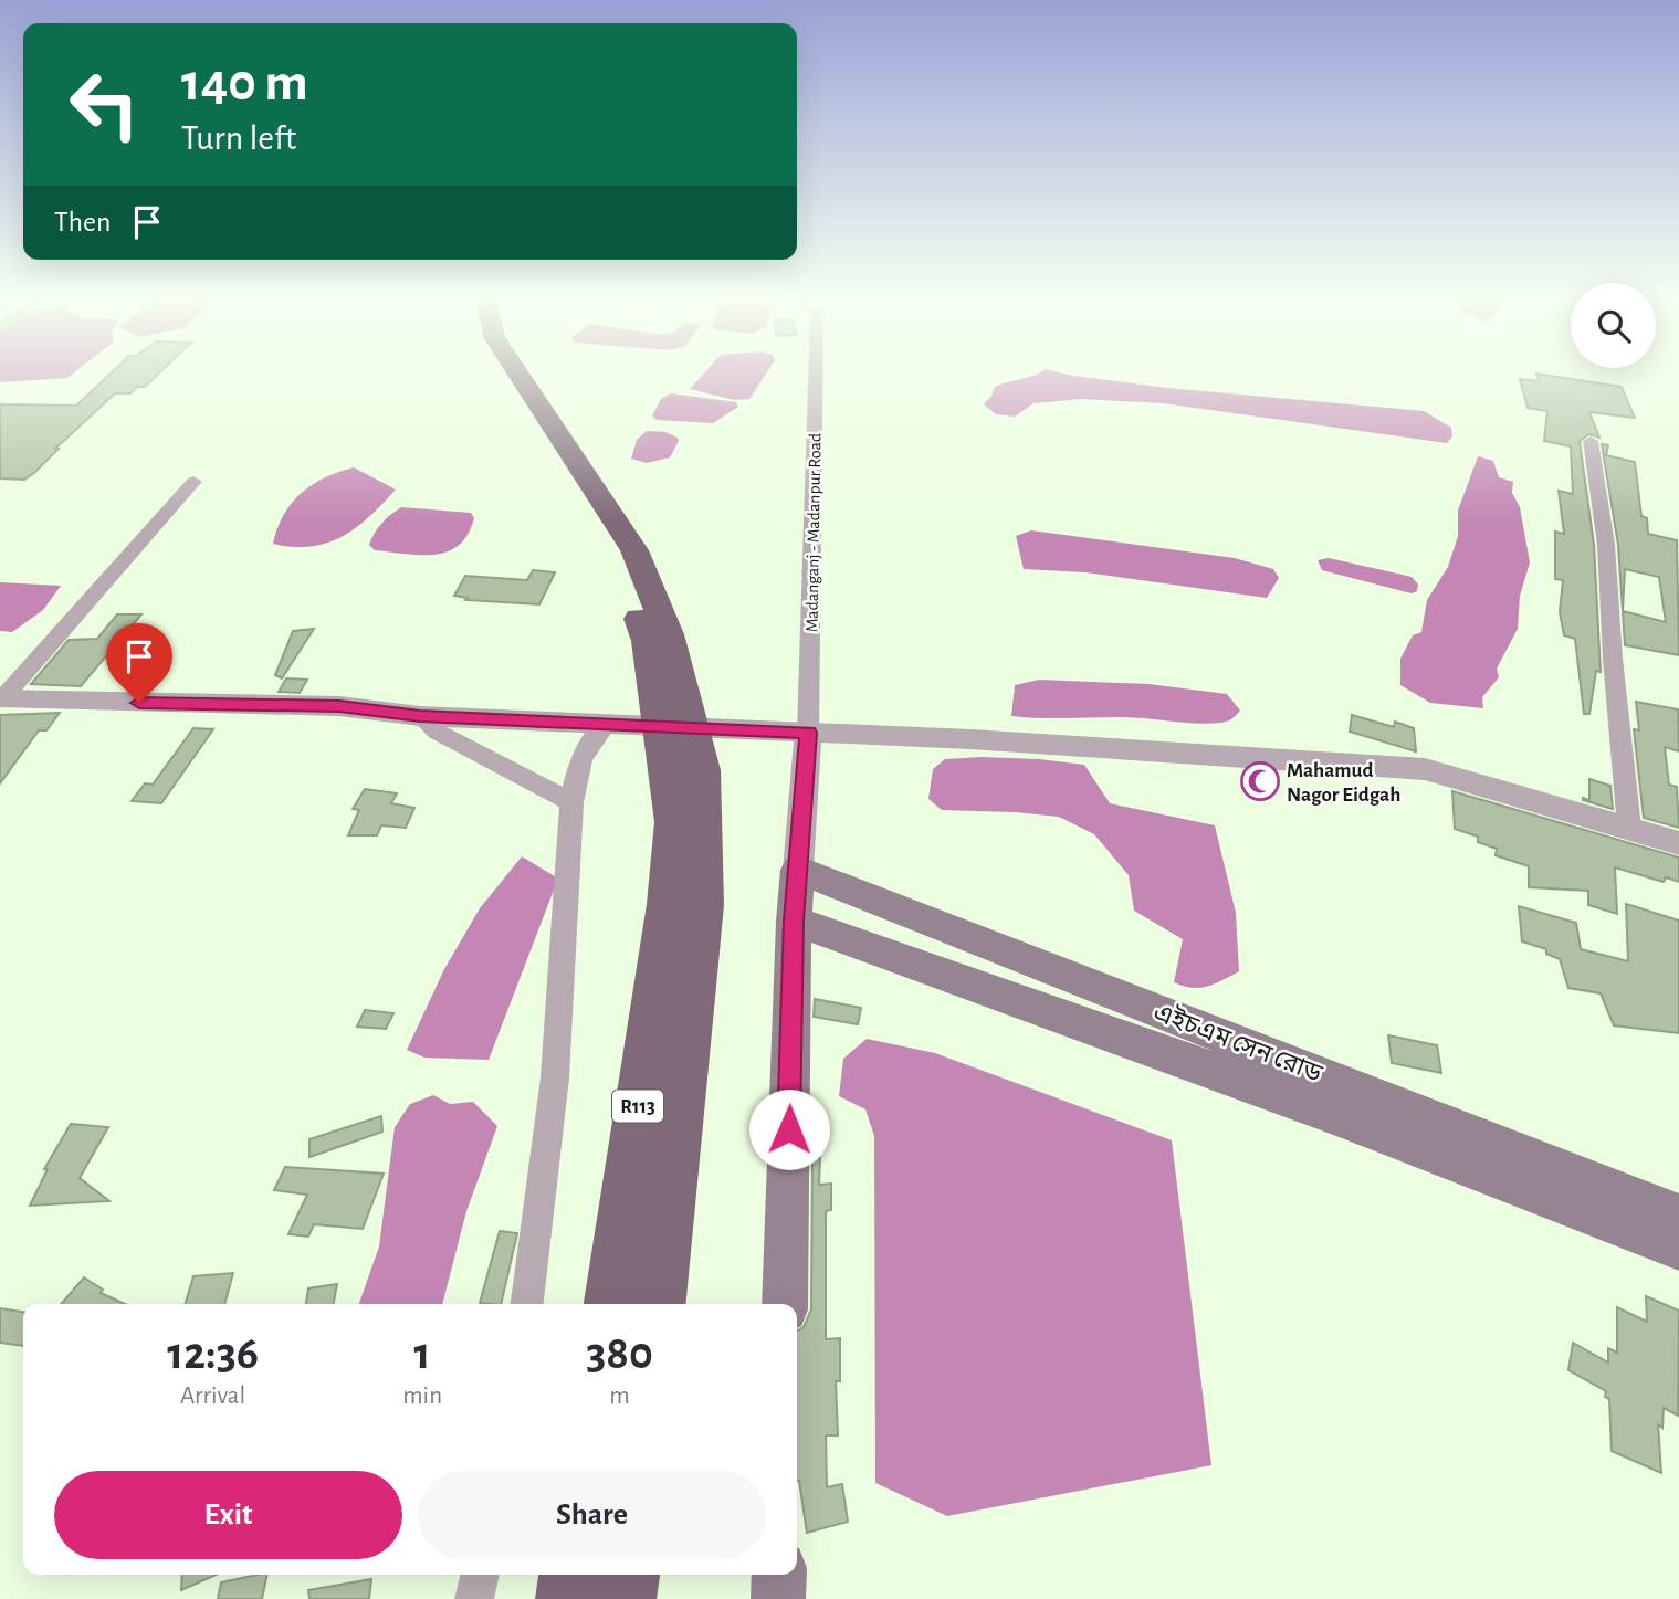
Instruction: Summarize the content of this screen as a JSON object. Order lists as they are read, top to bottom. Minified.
{"streets":{"main road":["এইচএম সেন রোড","R113"],"street":["Madanganj - Madanpur Road"]},"places":{"mosque":["Mahamud Nagor Eidgah"]},"page":{"turn":["140 m","Turn left"],"then":"Then","eta":["12:36","Arrival","1","min","380","m"],"buttons":["Exit","Share"]}}
